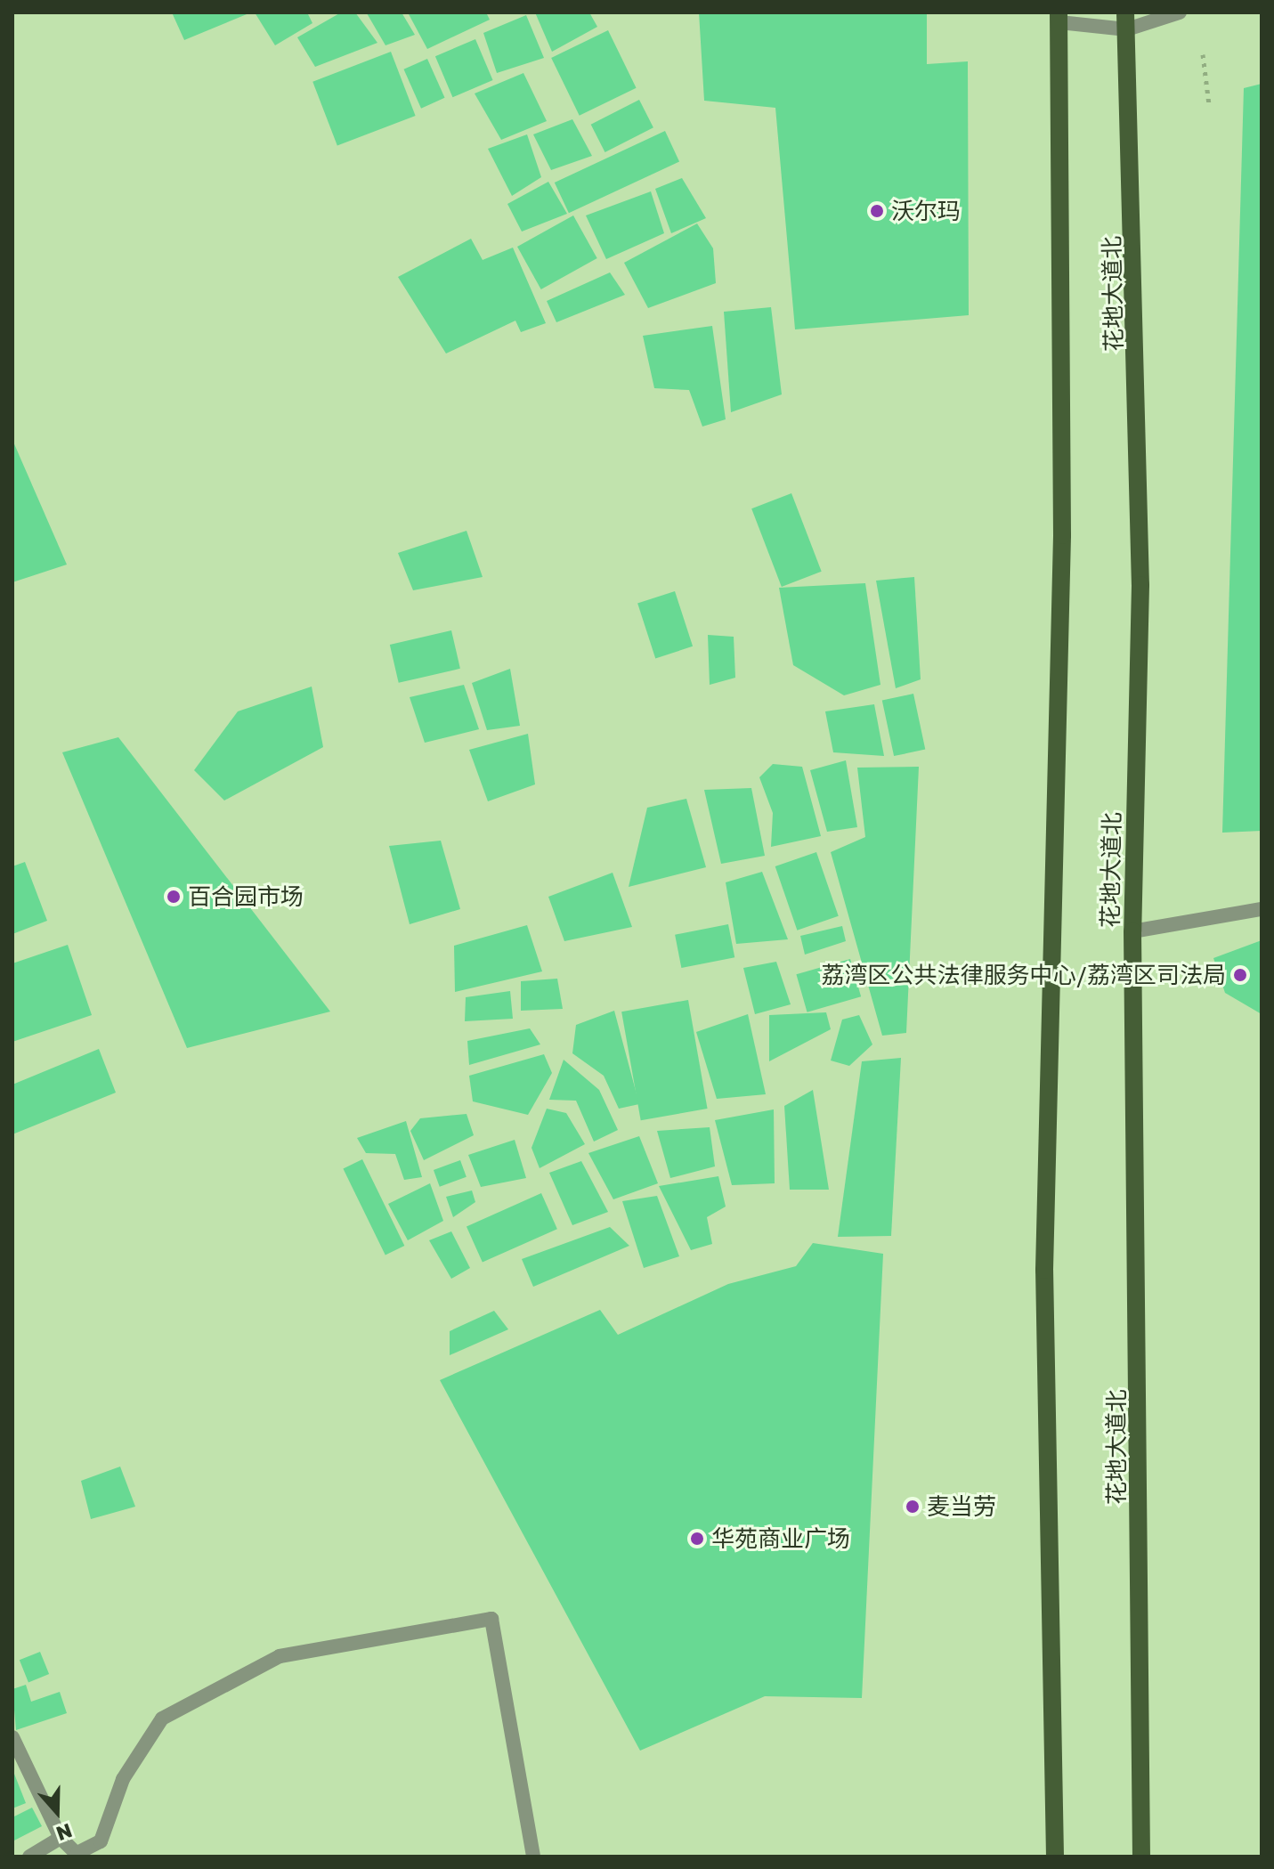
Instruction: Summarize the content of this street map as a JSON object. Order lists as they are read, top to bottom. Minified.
{"streets":{"main road":["花地大道北"]},"places":["沃尔玛","百合园市场","荔湾区公共法律服务中心/荔湾区司法局","麦当劳","华苑商业广场"],"north":"bottom"}
